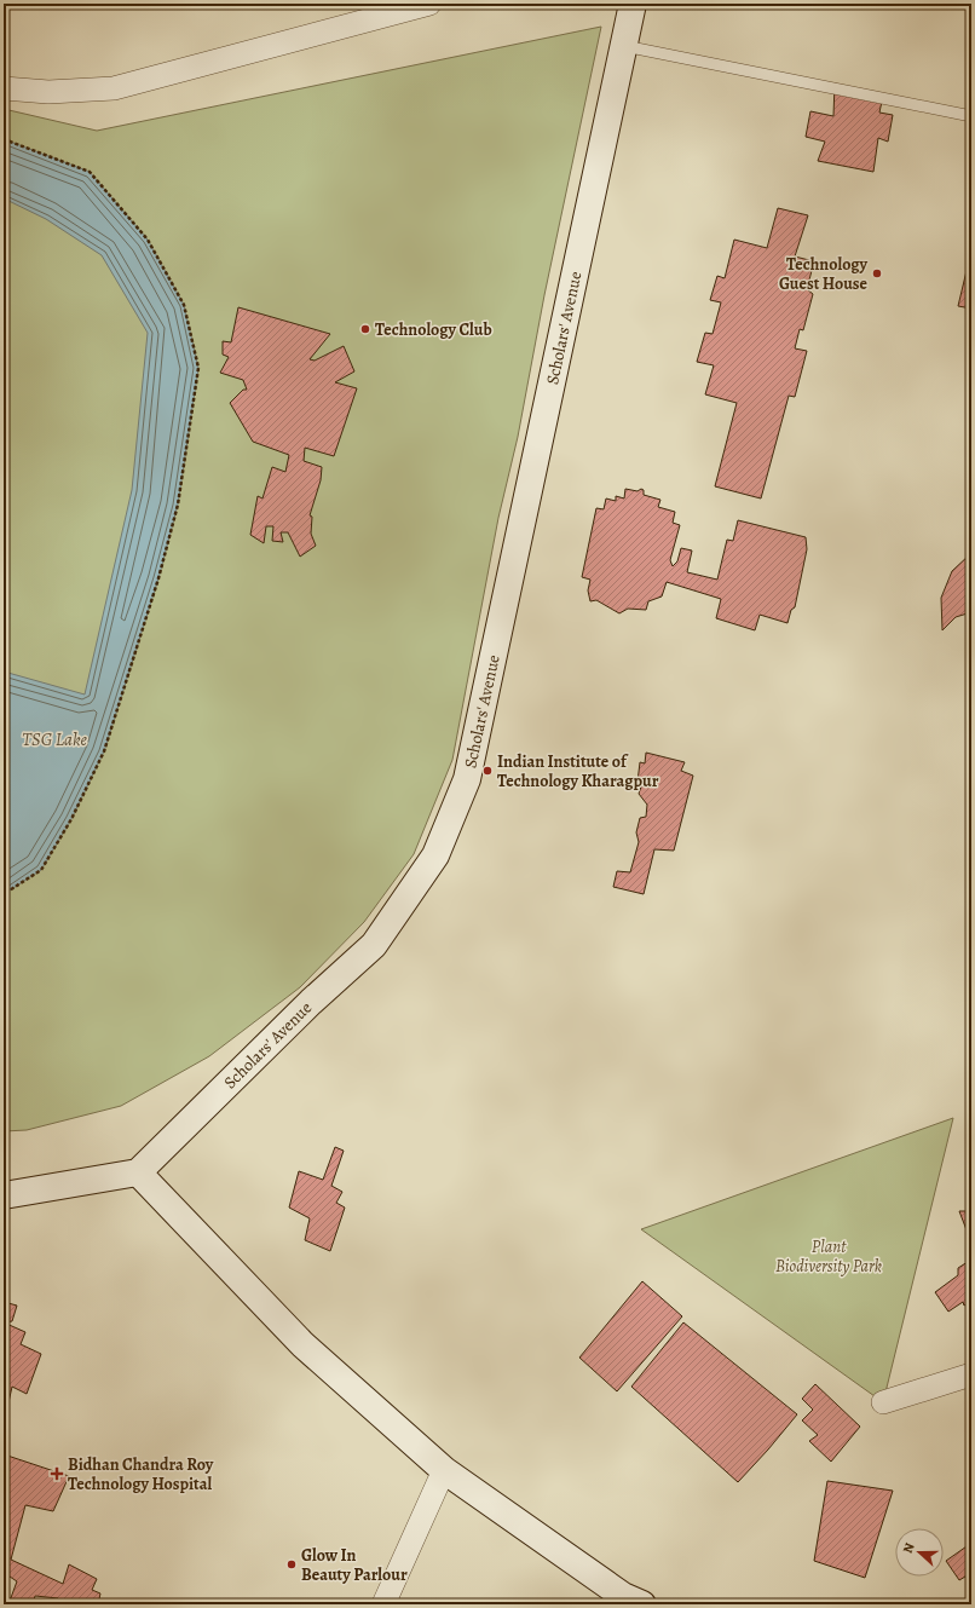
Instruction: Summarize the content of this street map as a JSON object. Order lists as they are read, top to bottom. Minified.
{"streets":{"street":["Scholars' Avenue"]},"water":["TSG Lake"],"parks":["Plant Biodiversity Park"],"places":{"other":["Technology Guest House","Technology Club","Indian Institute of Technology Kharagpur","Glow In Beauty Parlour"],"health":["Bidhan Chandra Roy Technology Hospital"]},"north":"left"}
